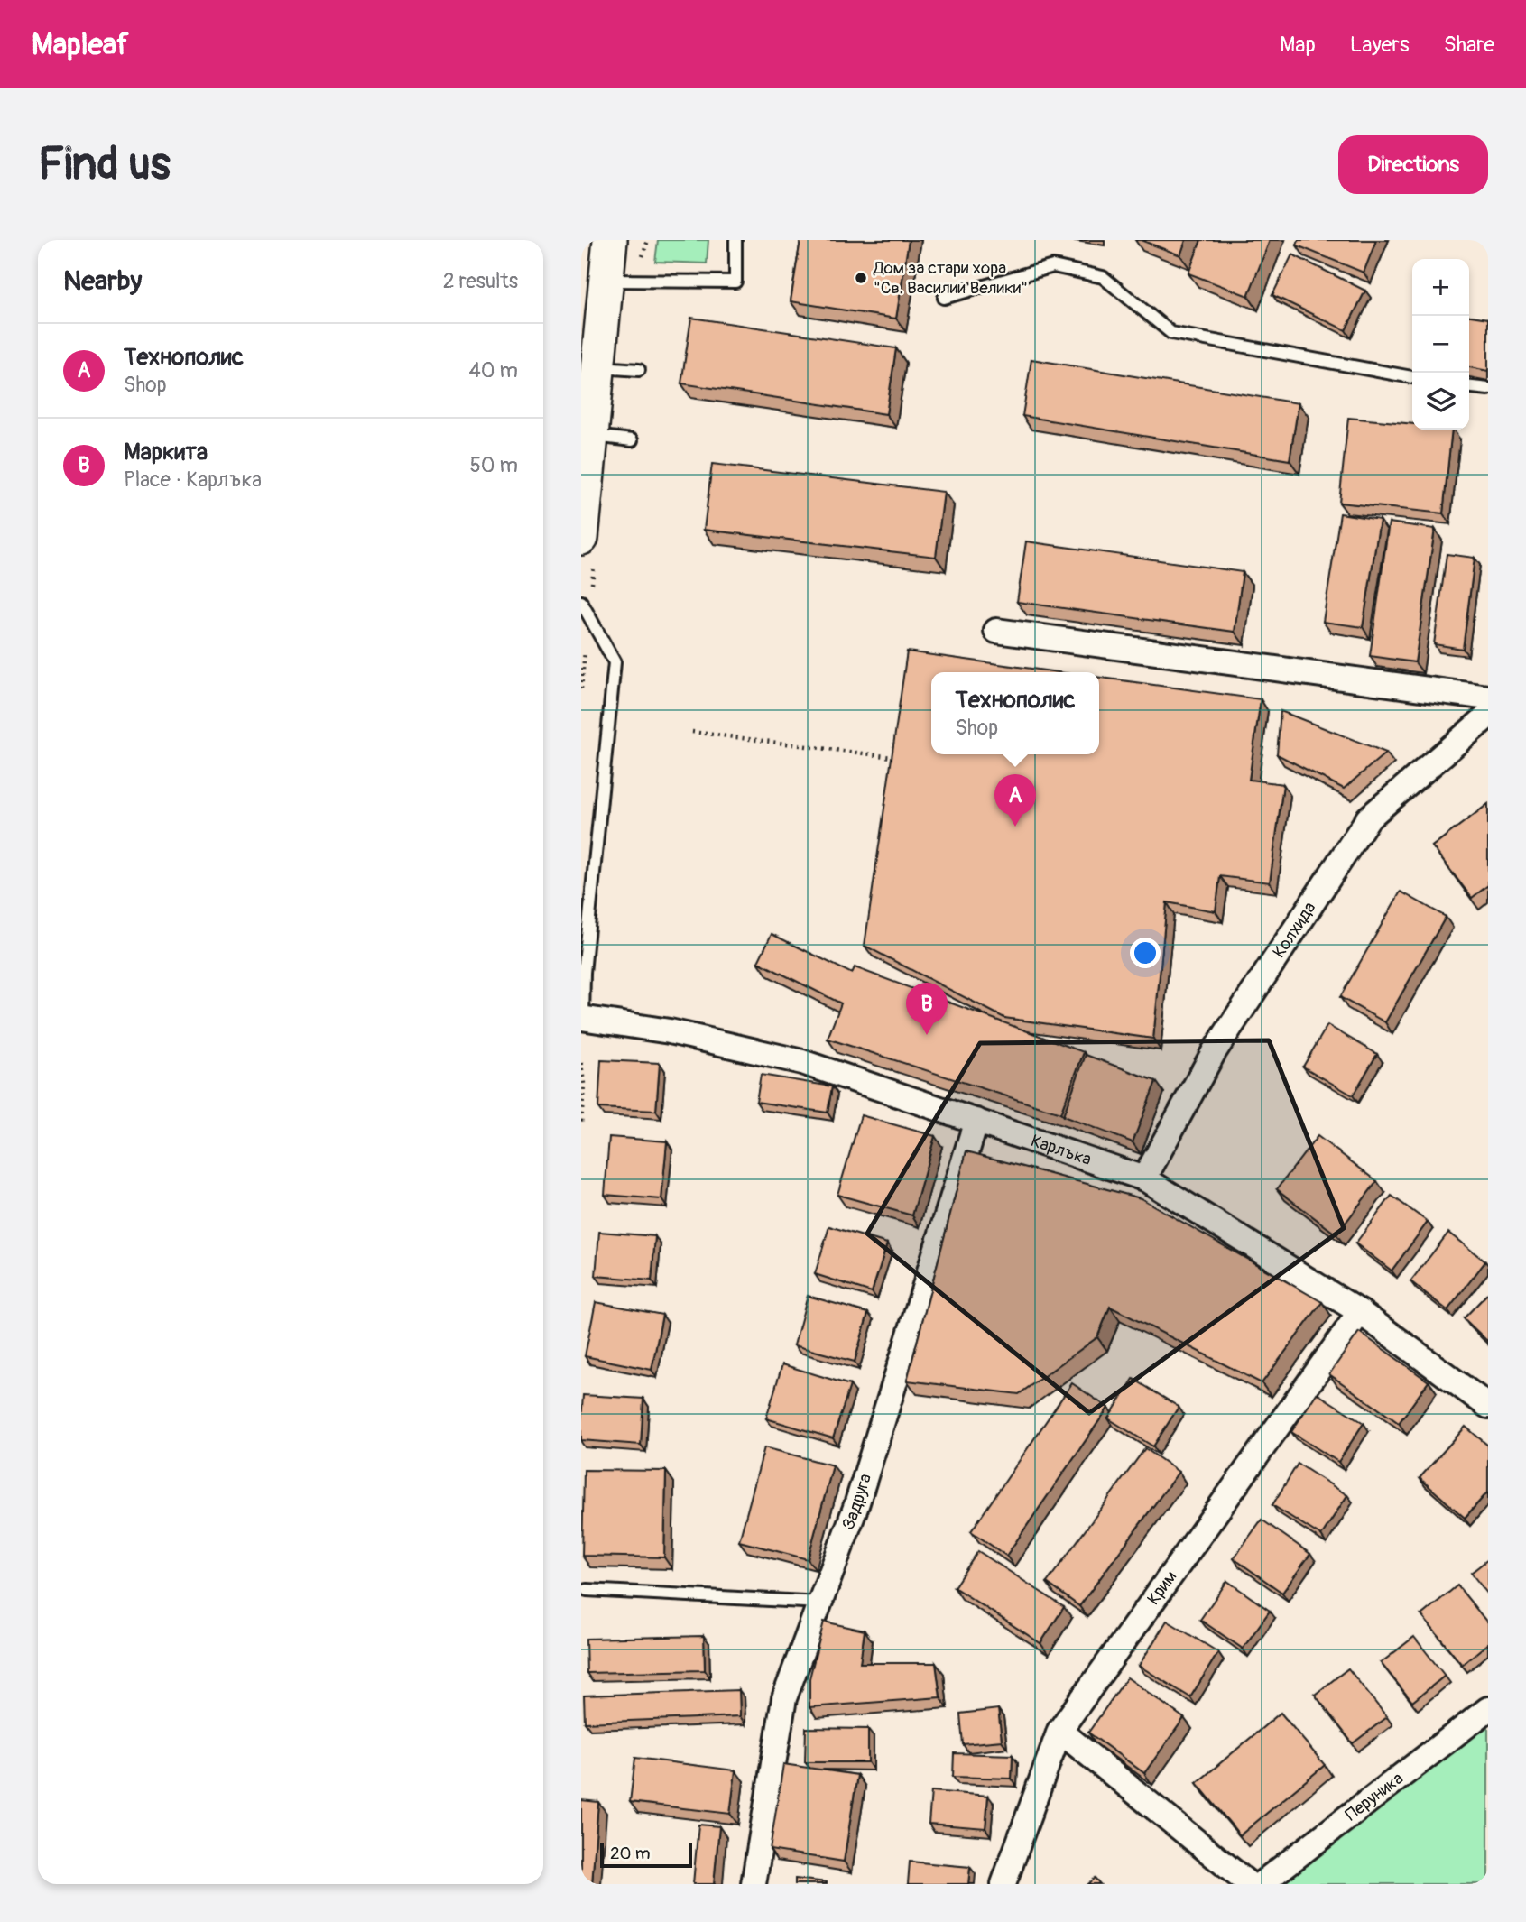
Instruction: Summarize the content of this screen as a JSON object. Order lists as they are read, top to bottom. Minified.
{"streets":{"street":["Колхида","Карлъка","Задруга","Крим","Перуника"]},"crossings":[["Колхида","Карлъка"],["Карлъка","Задруга"],["Карлъка","Крим"]],"places":["Дом за стари хора \"Св. Василий Велики\""],"scale_bar":"20 m","page":{"header":"Mapleaf","nav":["Map","Layers","Share"],"buttons":"Directions","title":"Find us","heading":["Nearby","2 results"],"map_buttons":["+","−"],"list":[{"mark":"A","name":"Технополис","note":"Shop","value":"40 m"},{"mark":"B","name":"Маркита","note":"Place · Карлъка","value":"50 m"}],"popup":["Технополис","Shop"],"pins":["A","B"],"scale":"20 m"}}
